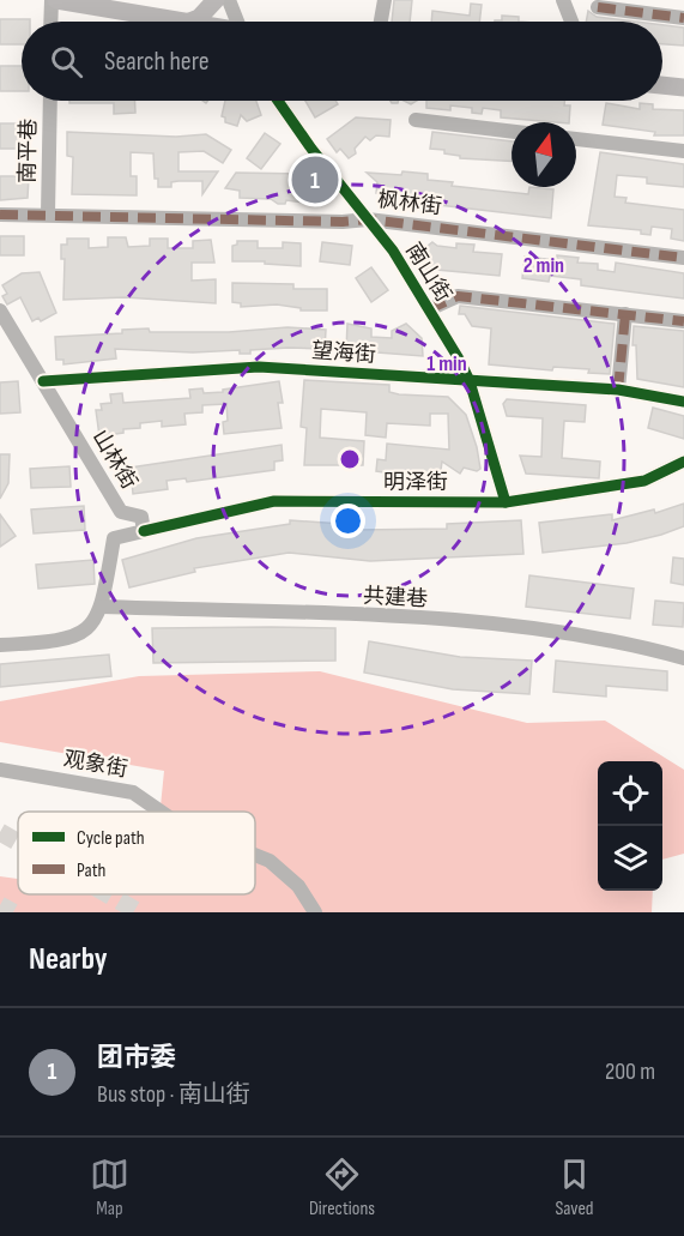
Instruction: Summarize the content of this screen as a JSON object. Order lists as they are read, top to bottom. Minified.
{"streets":{"street":["南平巷","枫林街","南山街","望海街","山林街","明泽街","共建巷","观象街"]},"crossings":[["南平巷","枫林街"],["枫林街","南山街"],["南山街","望海街"],["南山街","明泽街"],["望海街","山林街"],["山林街","明泽街"]],"legend":["Cycle path","Path"],"north":"top","page":{"search":"Search here","pins":"1","heading":"Nearby","list":[{"mark":"1","name":"团市委","note":"Bus stop · 南山街","value":"200 m"}],"nav":["Map","Directions","Saved"]},"rings":["2 min","1 min"]}
